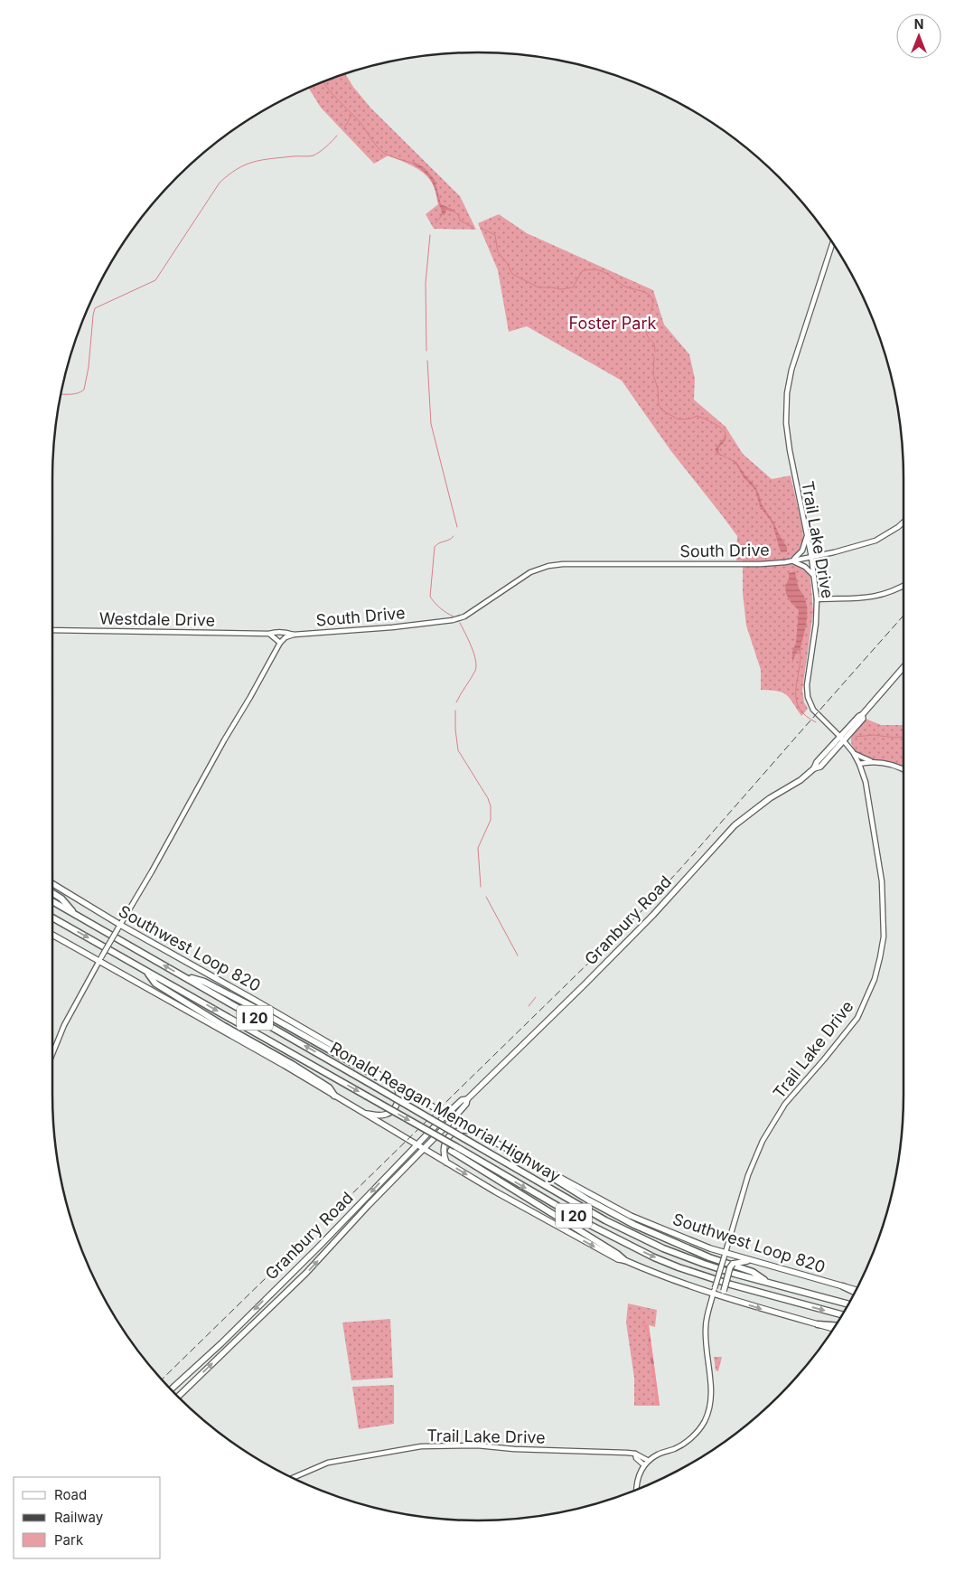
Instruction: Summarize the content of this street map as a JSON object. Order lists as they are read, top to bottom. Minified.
{"streets":{"highway":["I 20","Ronald Reagan Memorial Highway"],"main road":["Granbury Road","Southwest Loop 820"],"street":["Trail Lake Drive","South Drive","Westdale Drive"]},"crossings":[["Trail Lake Drive","South Drive"],["Trail Lake Drive","Granbury Road"],["Trail Lake Drive","Southwest Loop 820"],["South Drive","Westdale Drive"],["Granbury Road","Southwest Loop 820"]],"parks":["Foster Park"],"legend":["Road","Railway","Park"],"north":"top"}
